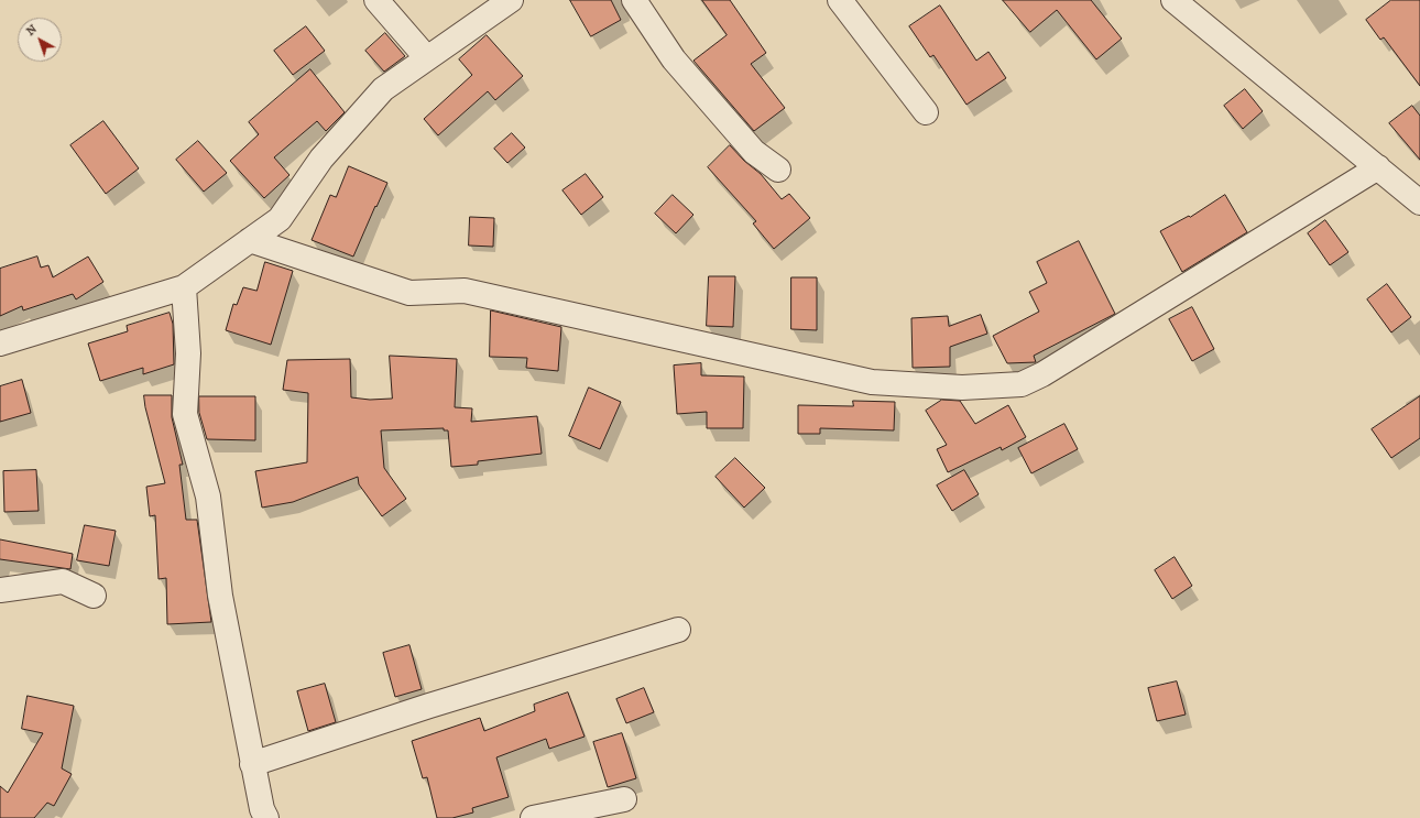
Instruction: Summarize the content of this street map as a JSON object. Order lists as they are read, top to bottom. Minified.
{"north":"top left"}
